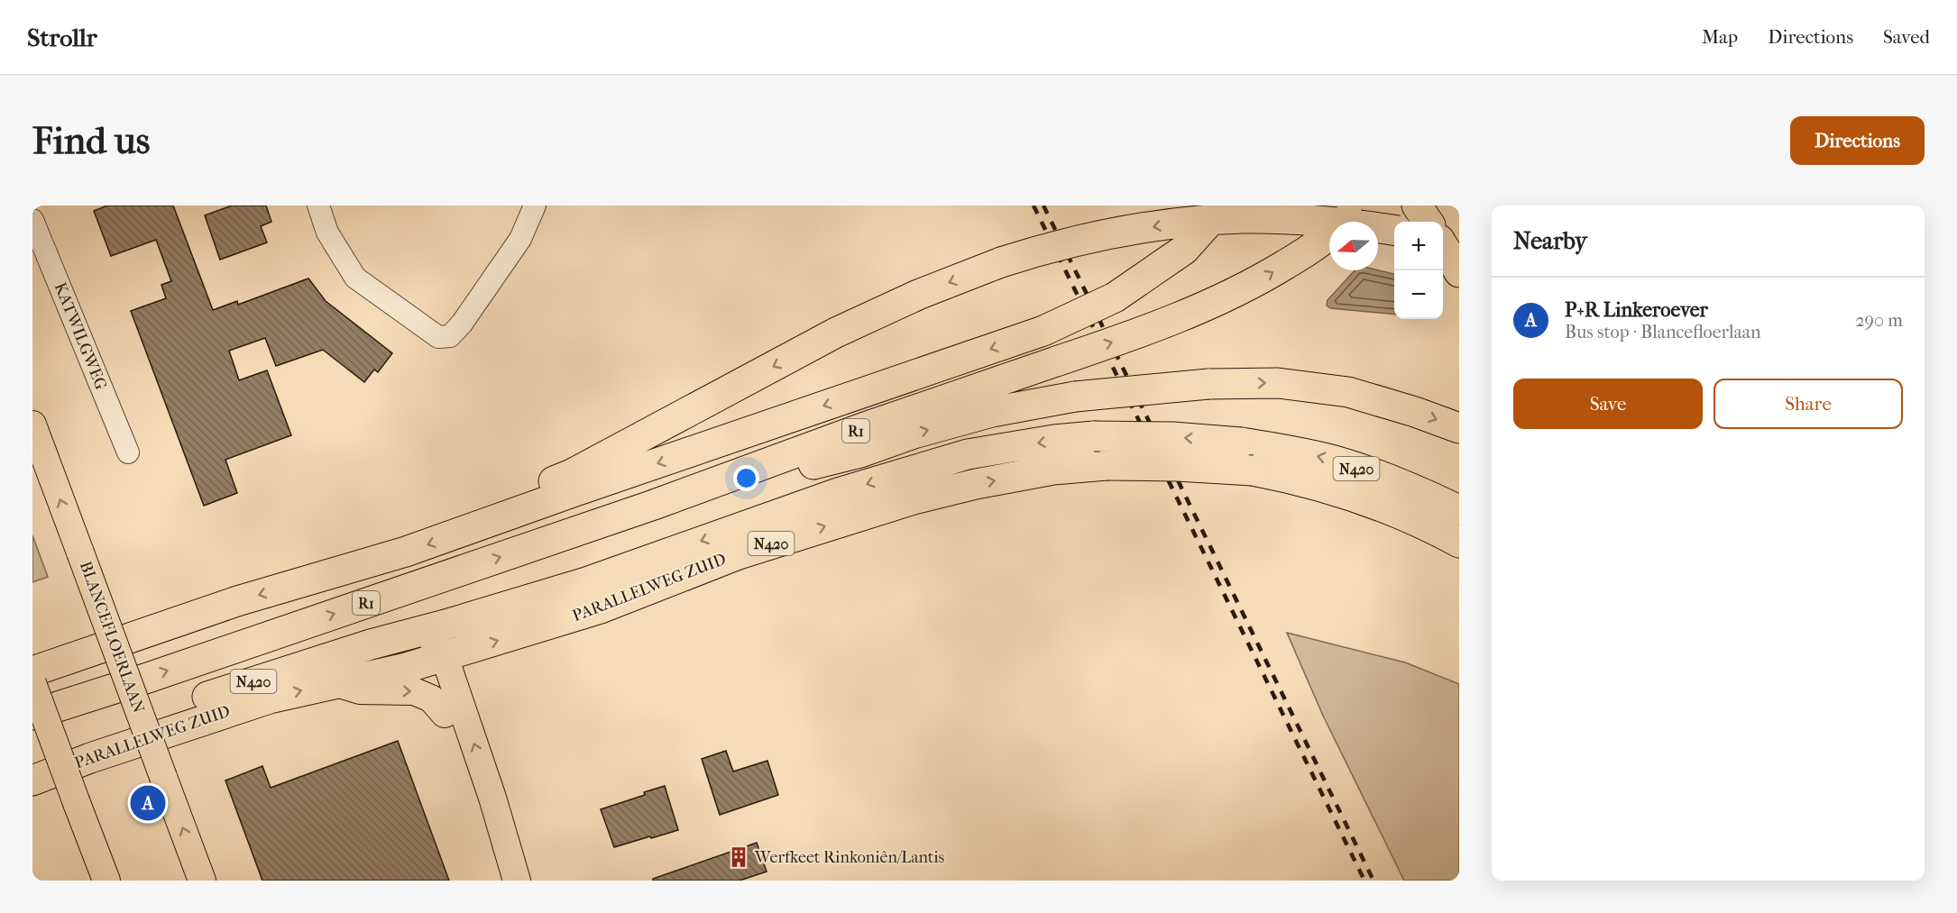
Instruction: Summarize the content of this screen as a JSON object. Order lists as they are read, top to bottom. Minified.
{"streets":{"highway":["R1","N420","PARALLELWEG ZUID"],"main road":["BLANCEFLOERLAAN"],"street":["KATWILGWEG"]},"crossings":[["N420","PARALLELWEG ZUID"]],"places":{"building":["Werfkeet Rinkoniên/Lantis"]},"north":"left","page":{"header":"Strollr","nav":["Map","Directions","Saved"],"buttons":["Directions",["Save","Share"]],"title":"Find us","heading":"Nearby","map_buttons":["+","−"],"list":[{"mark":"A","name":"P+R Linkeroever","note":"Bus stop · Blancefloerlaan","value":"290 m"}],"pins":"A"}}
